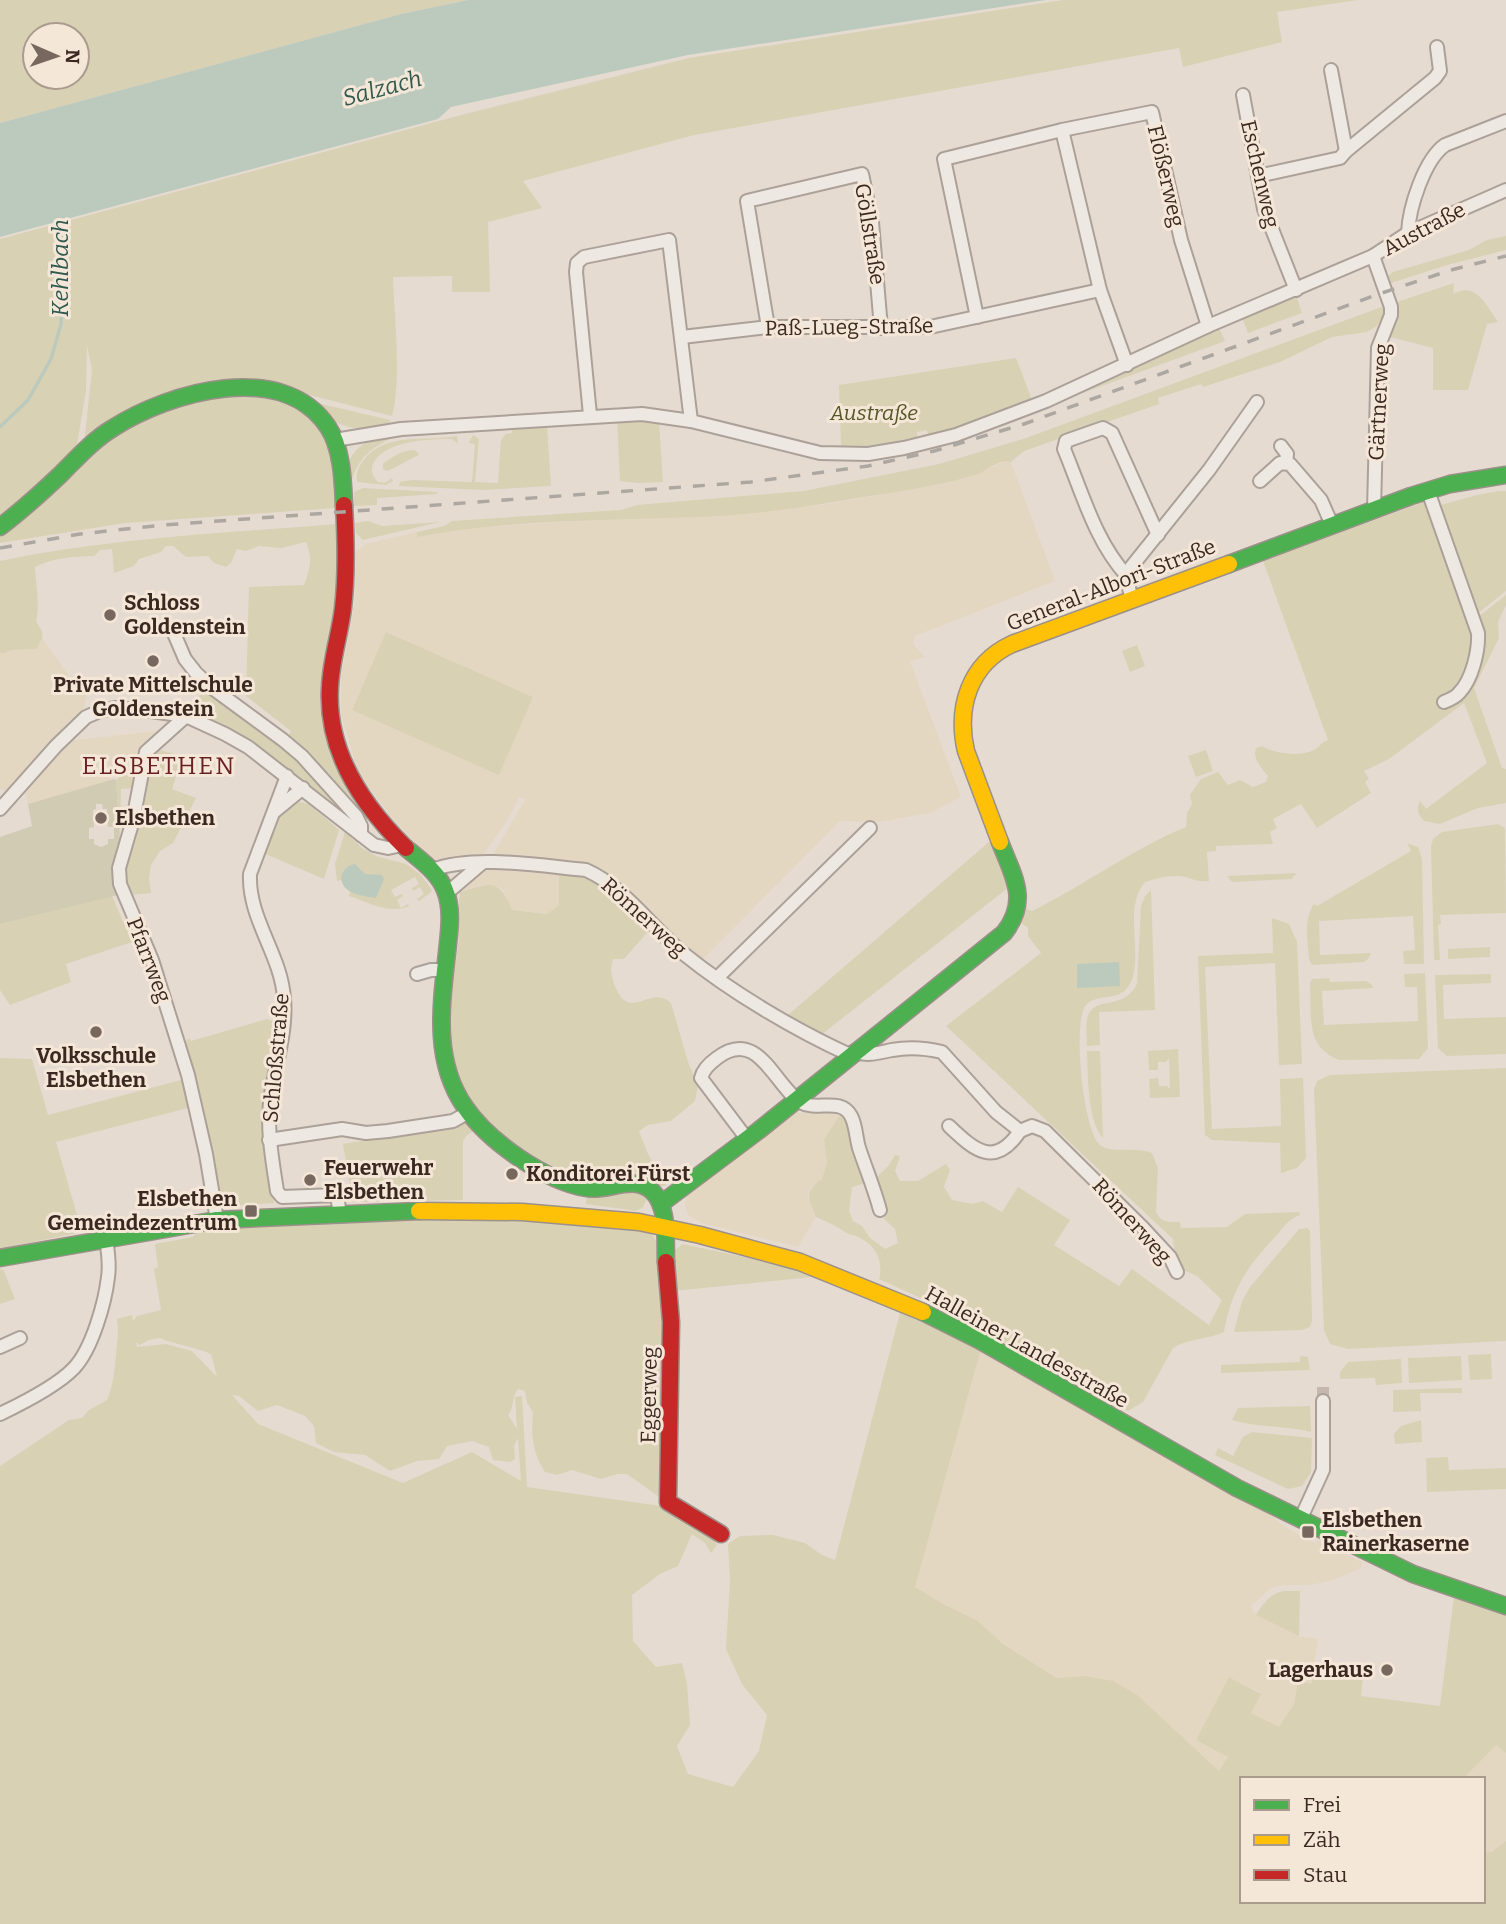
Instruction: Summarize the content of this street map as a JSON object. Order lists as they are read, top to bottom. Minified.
{"streets":{"street":["Eschenweg","Flößerweg","Austraße","Göllstraße","Paß-Lueg-Straße","Gärtnerweg","General-Albori-Straße","Römerweg","Pfarrweg","Schloßstraße","Halleiner Landesstraße","Eggerweg"]},"crossings":[["Eschenweg","Austraße"],["Flößerweg","Austraße"],["Austraße","Gärtnerweg"],["Göllstraße","Paß-Lueg-Straße"],["Gärtnerweg","General-Albori-Straße"],["General-Albori-Straße","Römerweg"],["Pfarrweg","Halleiner Landesstraße"],["Schloßstraße","Halleiner Landesstraße"],["Halleiner Landesstraße","Eggerweg"]],"districts":["ELSBETHEN"],"water":["Salzach","Kehlbach"],"parks":["Austraße"],"places":{"other":["Schloss Goldenstein","Private Mittelschule Goldenstein","Elsbethen","Volksschule Elsbethen","Konditorei Fürst","Feuerwehr Elsbethen","Lagerhaus"],"transit":["Elsbethen Gemeindezentrum","Elsbethen Rainerkaserne"]},"legend":["Frei","Zäh","Stau"],"north":"right"}
